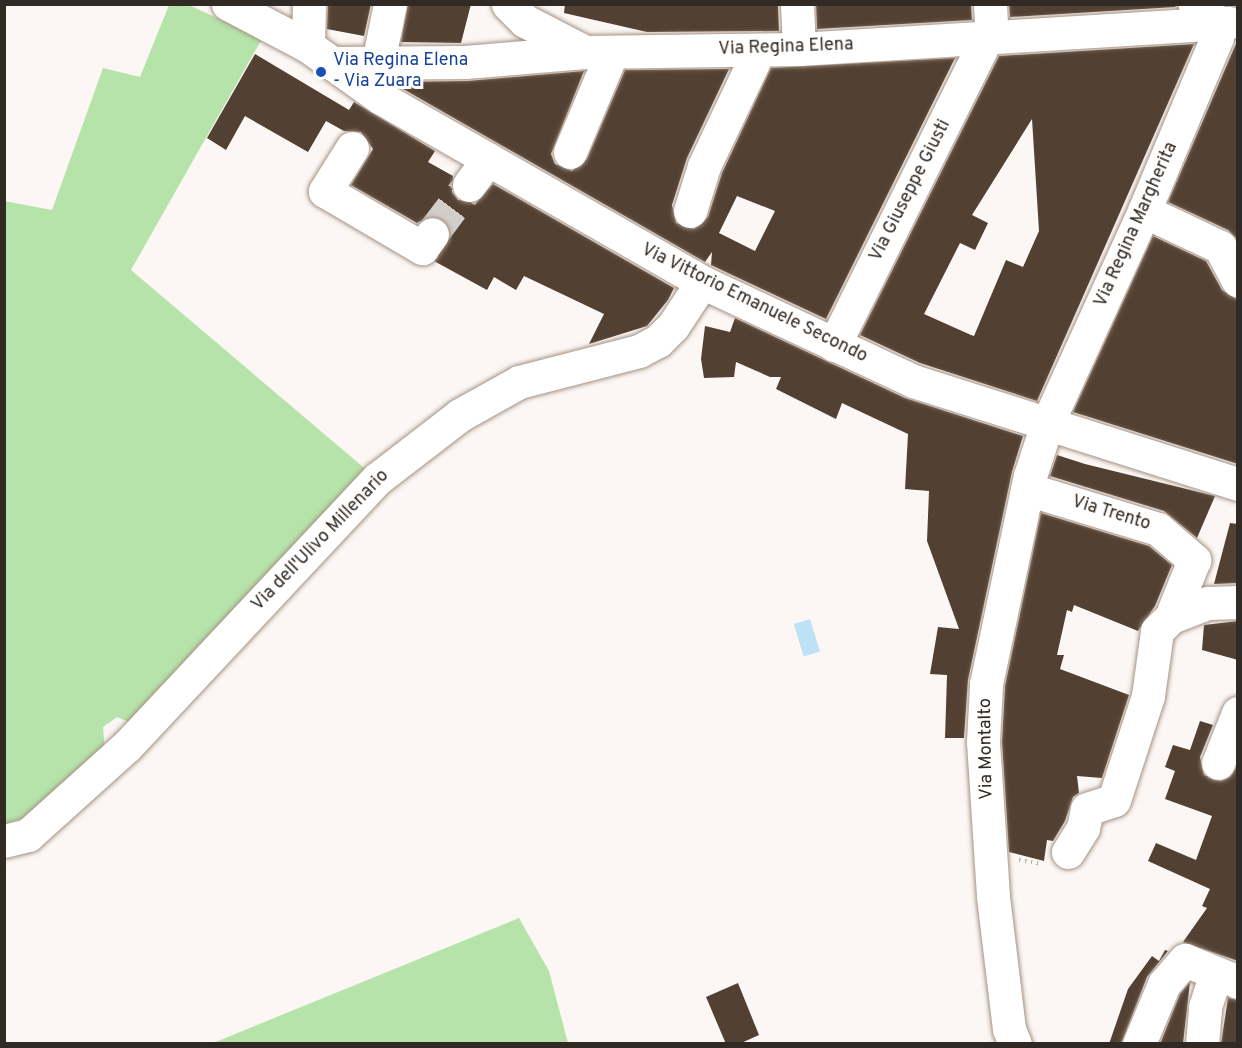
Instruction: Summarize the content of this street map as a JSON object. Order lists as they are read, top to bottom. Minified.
{"streets":{"street":["Via Regina Elena","Via Giuseppe Giusti","Via Regina Margherita","Via Vittorio Emanuele Secondo","Via Trento","Via dell'Ulivo Millenario","Via Montalto"]},"crossings":[["Via Regina Elena","Via Giuseppe Giusti"],["Via Regina Elena","Via Regina Margherita"],["Via Regina Elena","Via Vittorio Emanuele Secondo"],["Via Giuseppe Giusti","Via Vittorio Emanuele Secondo"],["Via Regina Margherita","Via Vittorio Emanuele Secondo"],["Via Regina Margherita","Via Montalto"],["Via Vittorio Emanuele Secondo","Via dell'Ulivo Millenario"],["Via Vittorio Emanuele Secondo","Via Montalto"],["Via Trento","Via Montalto"]],"places":["Via Regina Elena - Via Zuara"]}
